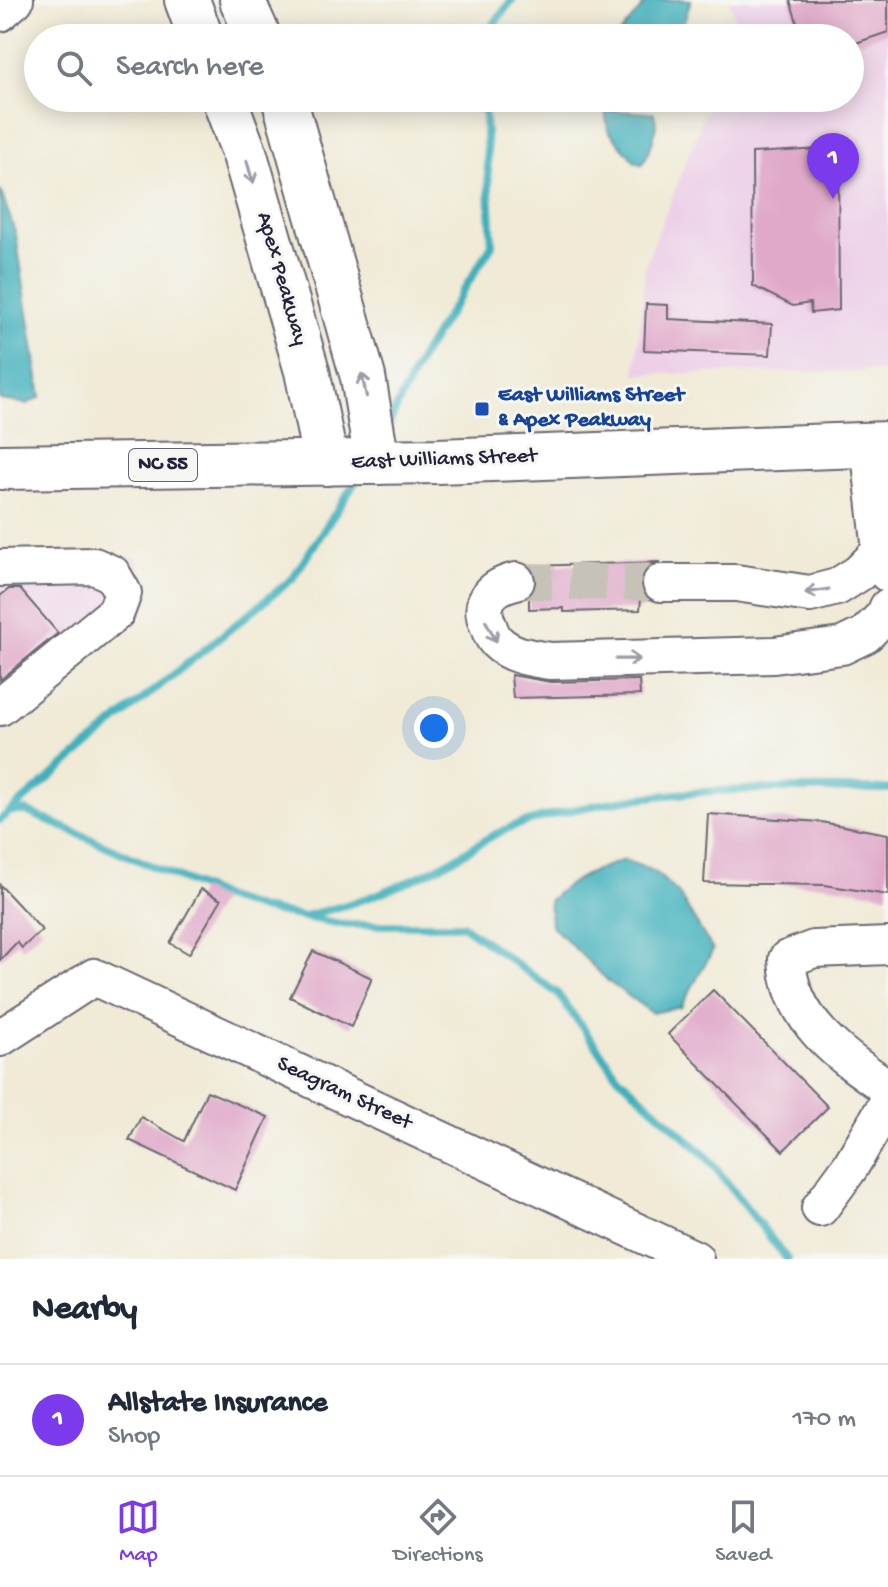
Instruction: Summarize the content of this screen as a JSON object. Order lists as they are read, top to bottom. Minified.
{"streets":{"main road":["Apex Peakway","East Williams Street","NC 55"],"street":["Seagram Street"]},"crossings":[["Apex Peakway","East Williams Street"]],"places":{"transit":["East Williams Street & Apex Peakway"]},"page":{"search":"Search here","pins":"1","heading":"Nearby","list":[{"mark":"1","name":"Allstate Insurance","note":"Shop","value":"170 m"}],"nav":["Map","Directions","Saved"]}}
